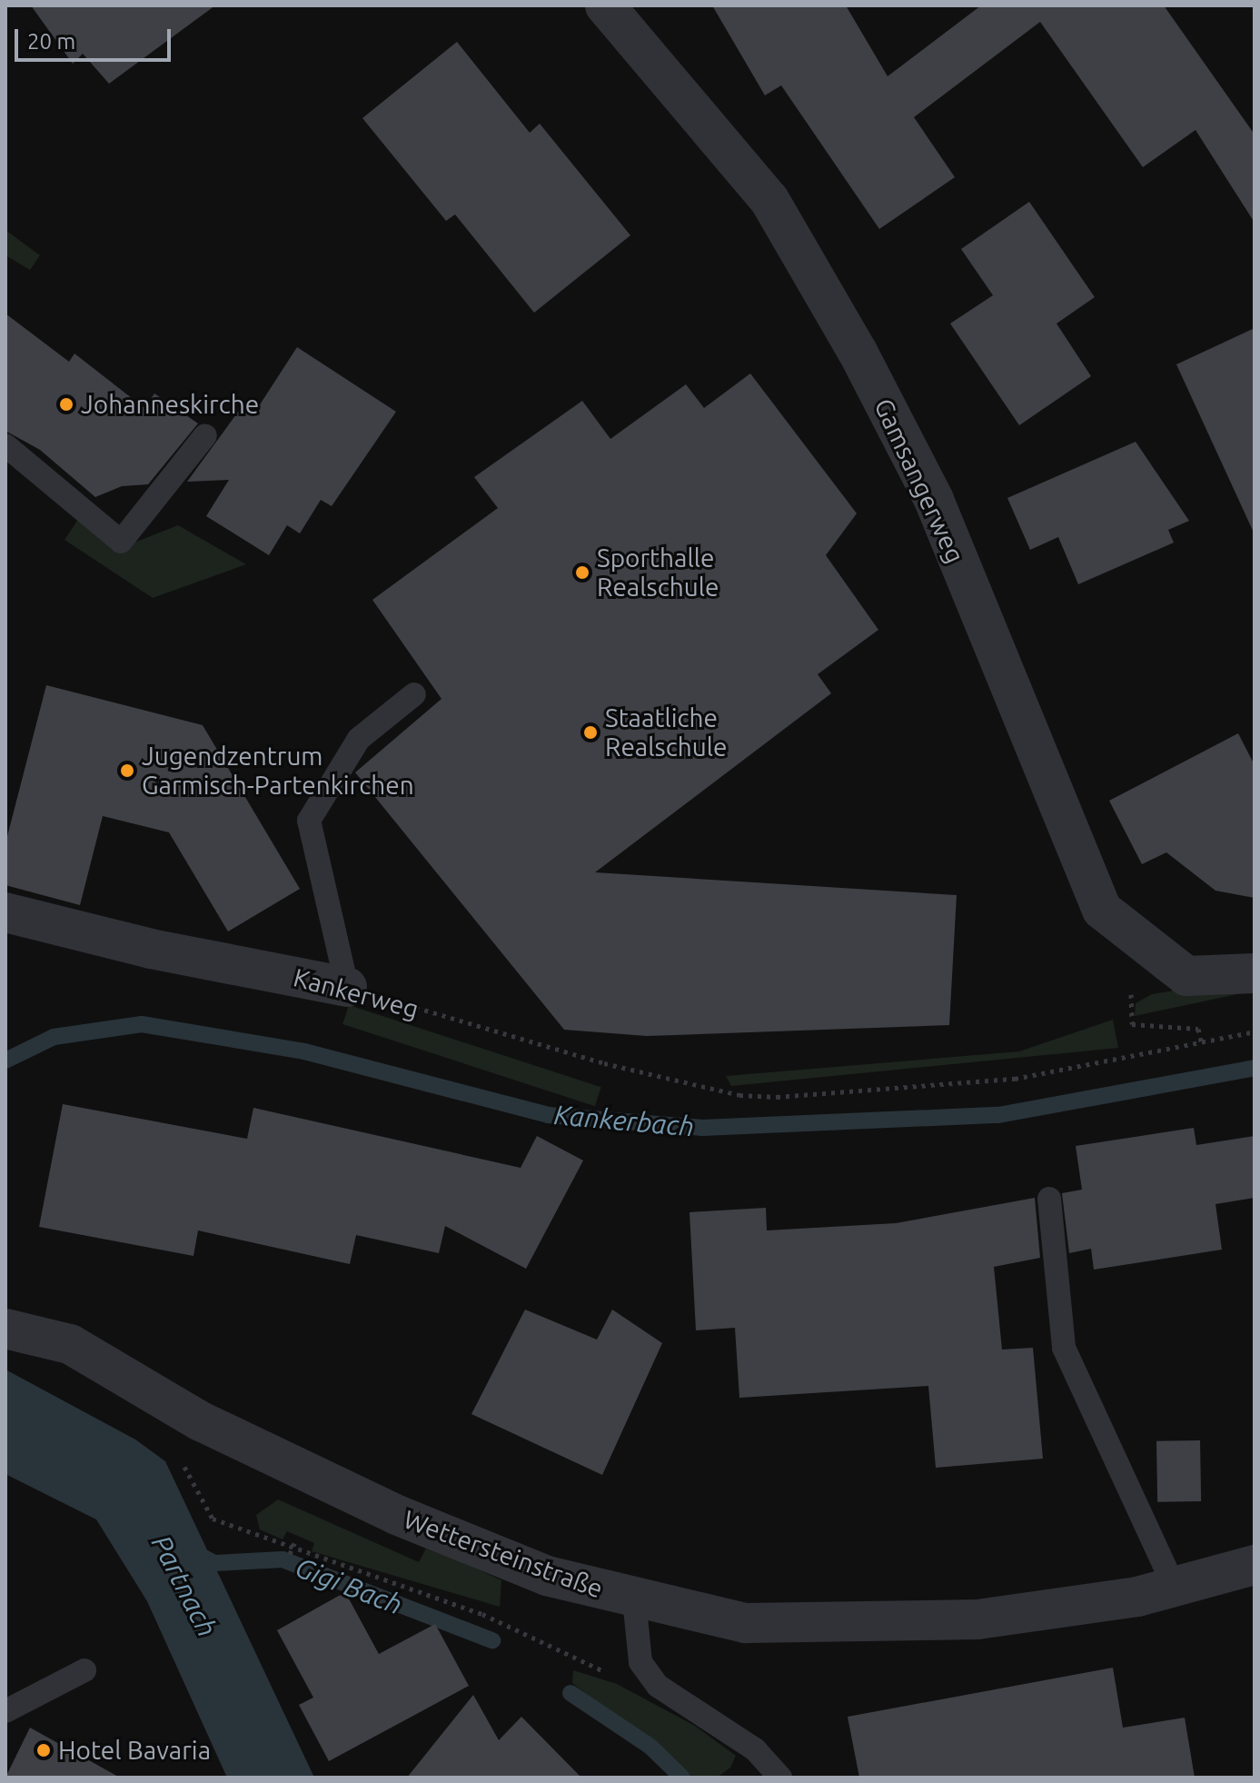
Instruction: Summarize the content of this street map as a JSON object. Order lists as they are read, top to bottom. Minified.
{"streets":{"street":["Gamsangerweg","Kankerweg","Wettersteinstraße"]},"water":["Kankerbach","Partnach","Gigi Bach"],"places":["Johanneskirche","Sporthalle Realschule","Staatliche Realschule","Jugendzentrum Garmisch-Partenkirchen","Hotel Bavaria"],"scale_bar":"20 m"}
